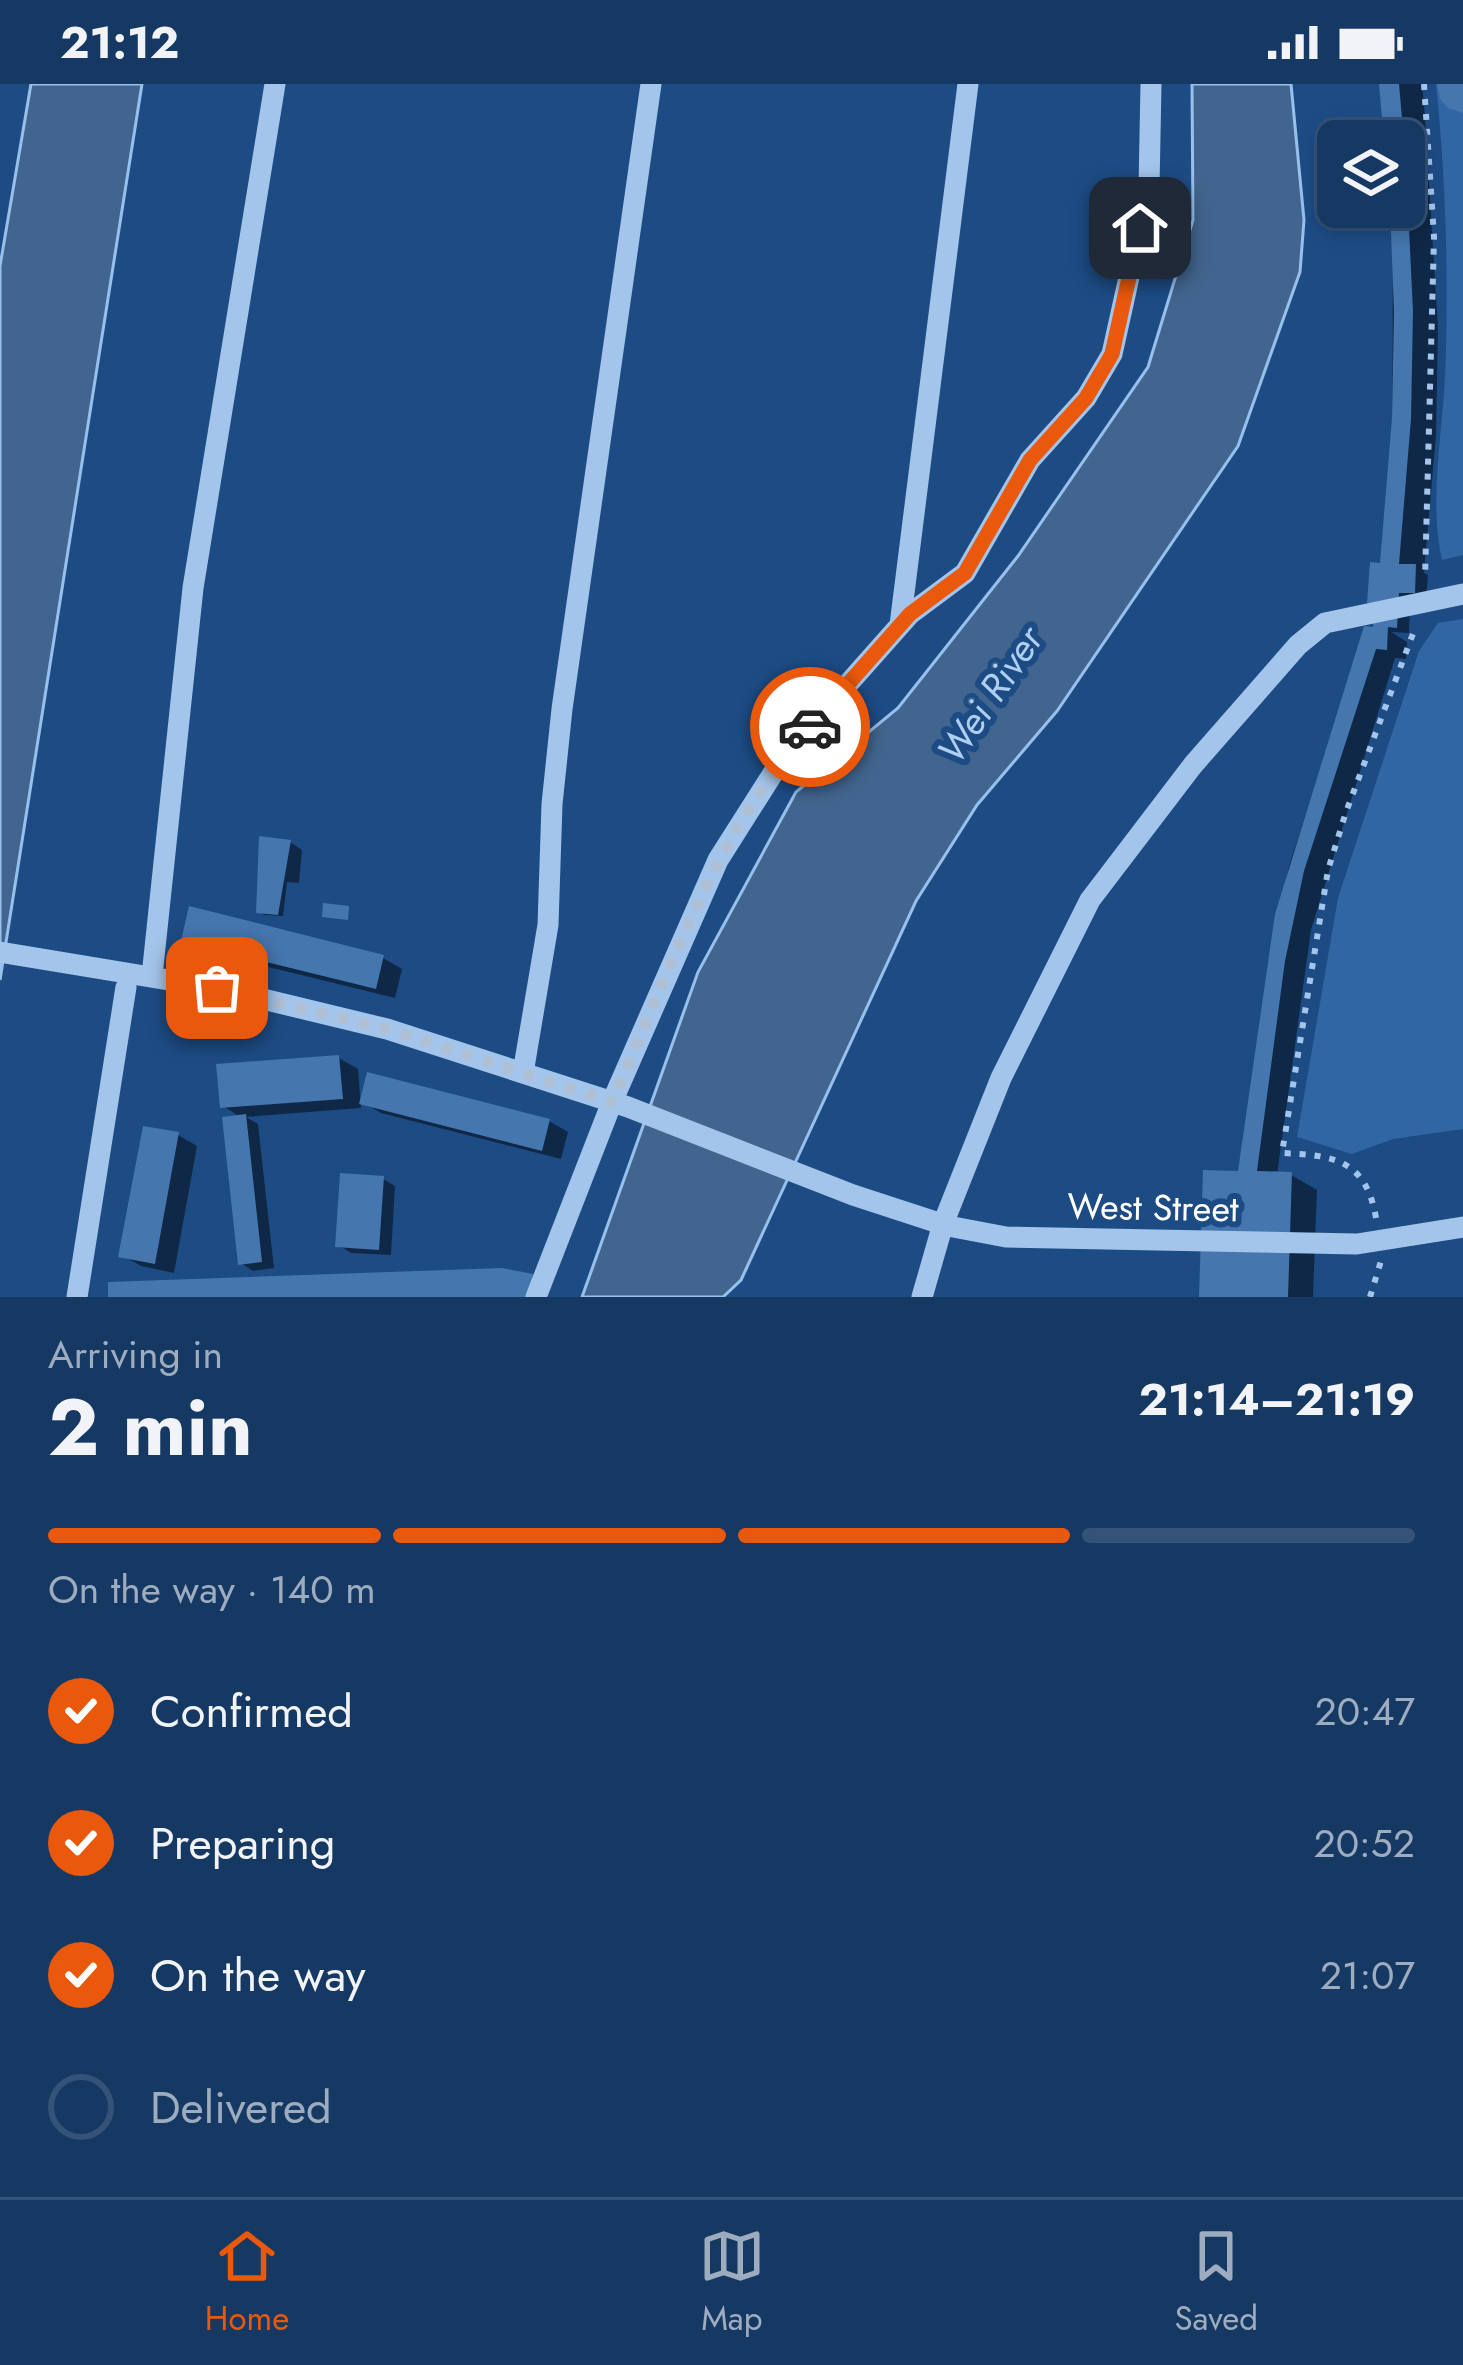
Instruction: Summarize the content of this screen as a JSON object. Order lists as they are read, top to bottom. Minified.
{"streets":{"street":["West Street"]},"water":["Wei River"],"page":{"status":"21:12","heading":["2 min","Arriving in","21:14–21:19"],"bar":"On the way · 140 m","list":[["Confirmed","20:47"],["Preparing","20:52"],["On the way","21:07"],"Delivered"],"tabs":["Home","Map","Saved"]}}
